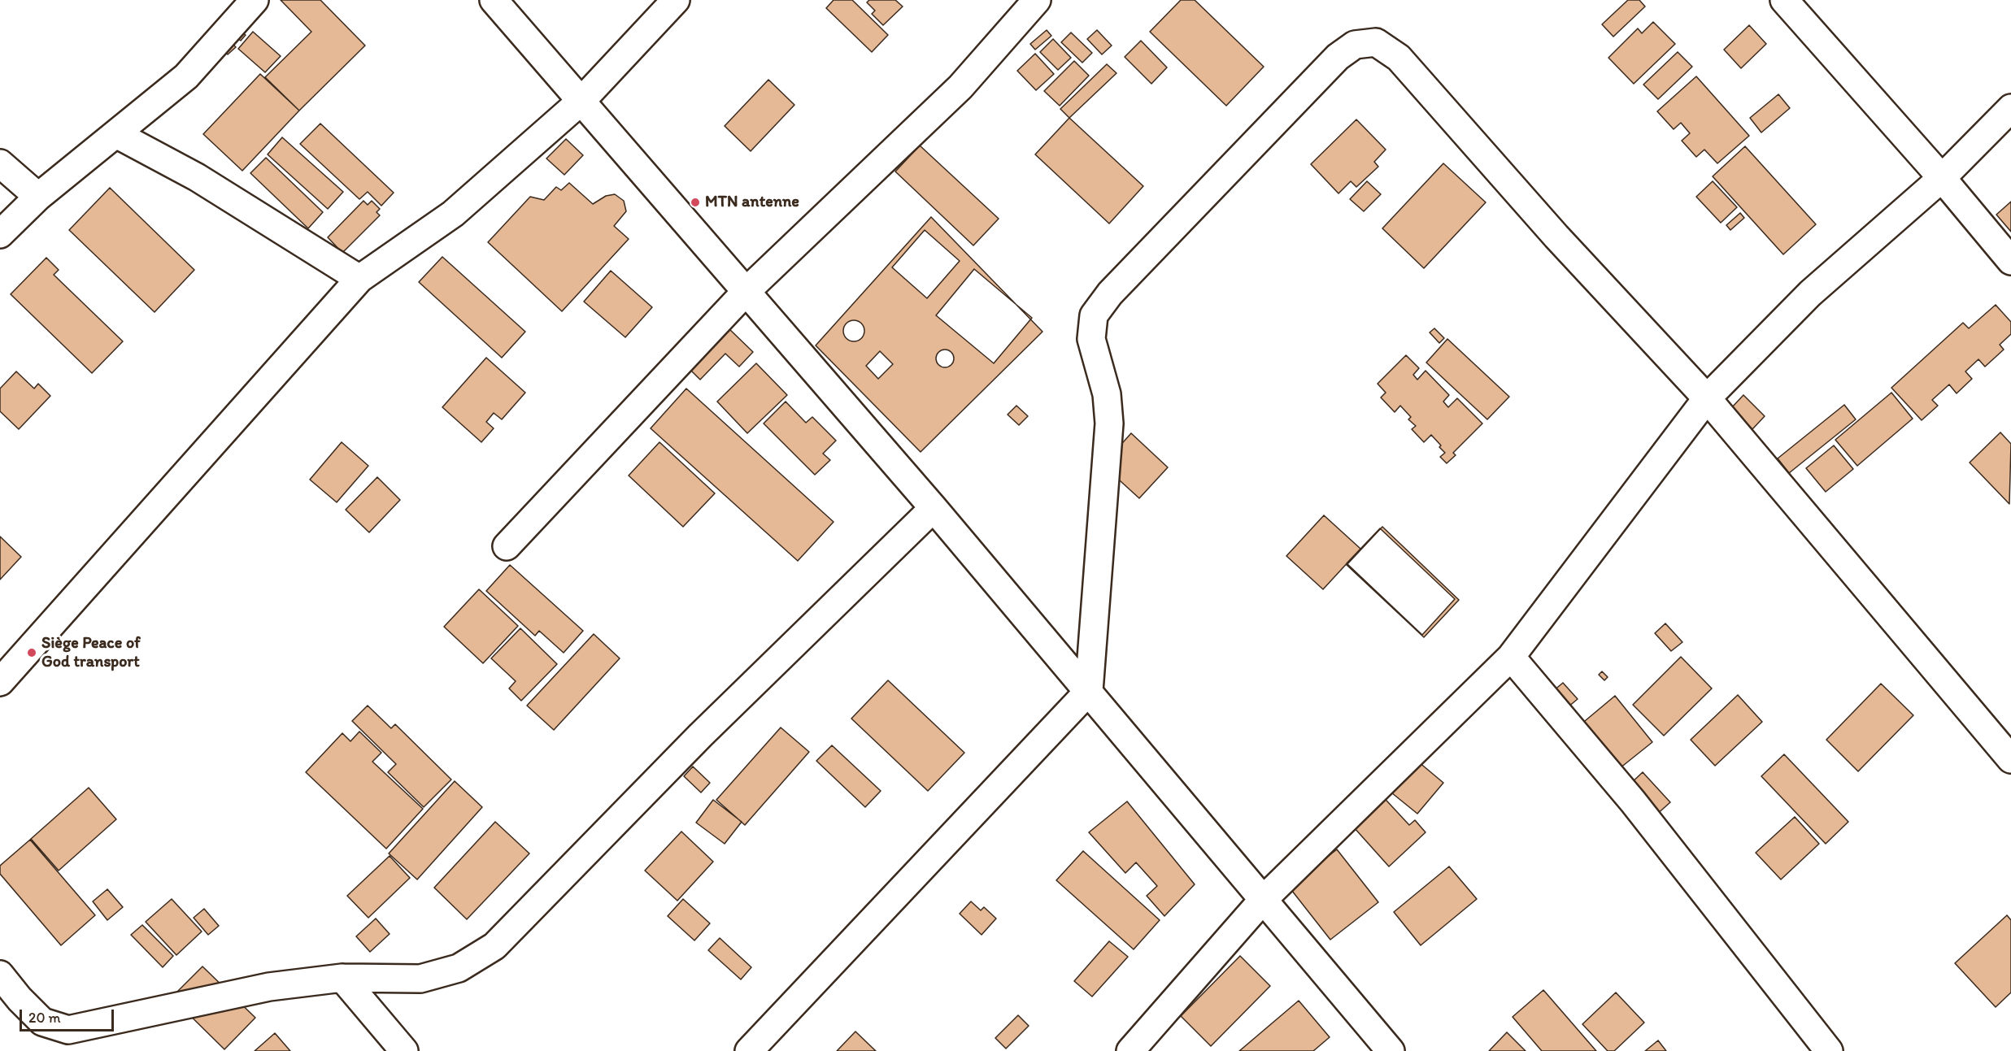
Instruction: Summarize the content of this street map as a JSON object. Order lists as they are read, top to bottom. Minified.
{"places":["MTN antenne","Siège Peace of God transport"],"scale_bar":"20 m"}
